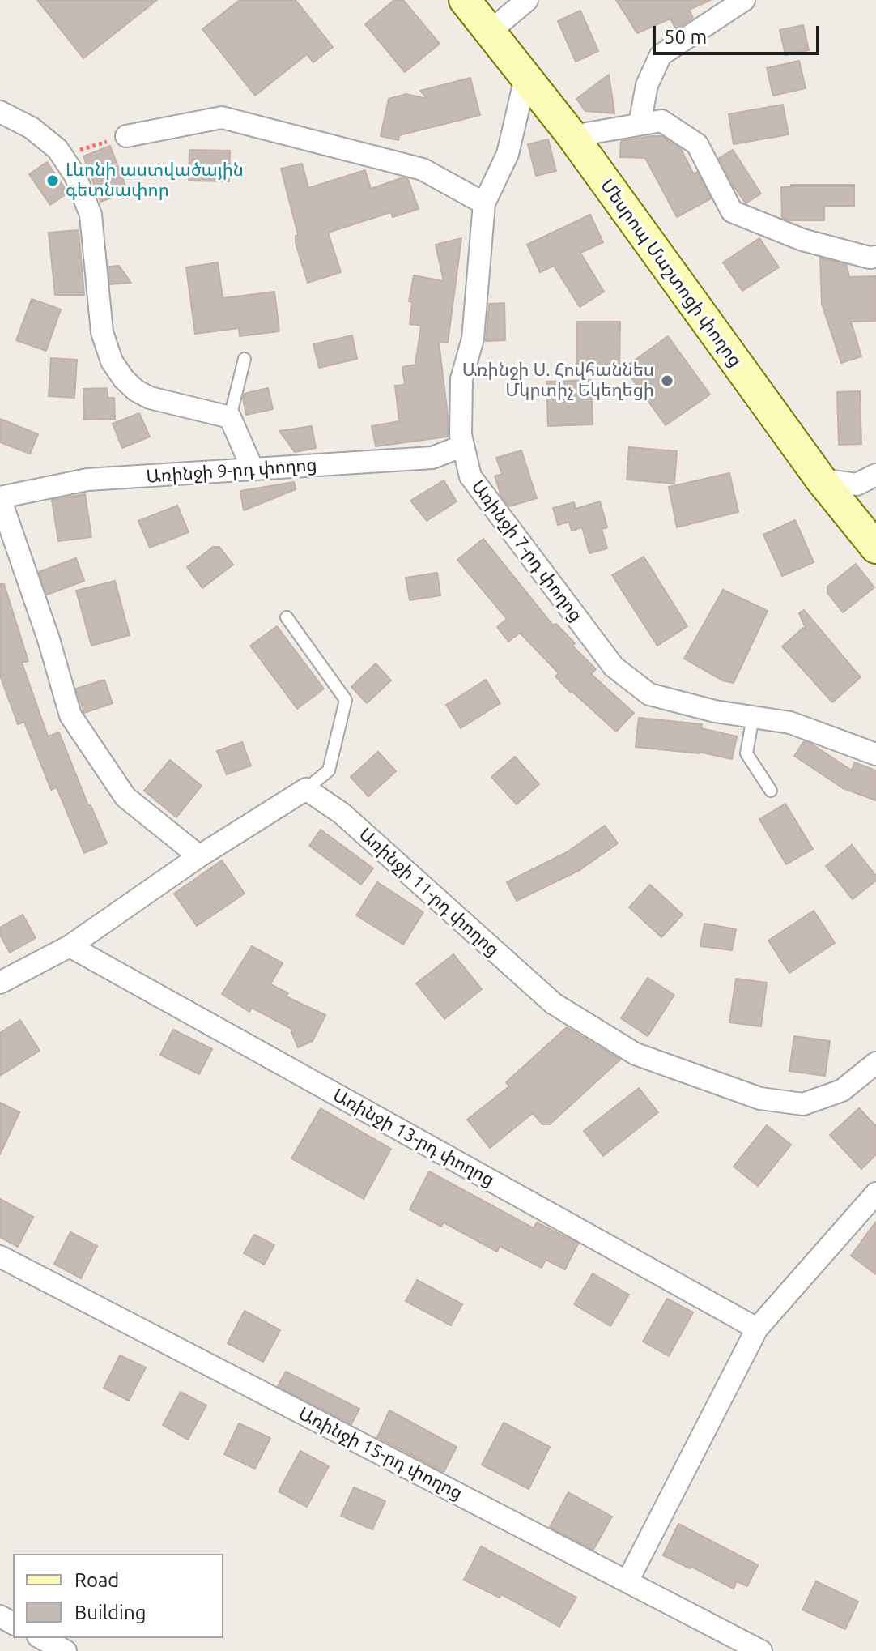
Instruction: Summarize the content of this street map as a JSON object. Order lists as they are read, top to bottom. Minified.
{"streets":{"street":["Մեսրոպ Մաշտոցի փողոց","Առինջի 9-րդ փողոց","Առինջի 7-րդ փողոց","Առինջի 11-րդ փողոց","Առինջի 13-րդ փողոց","Առինջի 15-րդ փողոց"]},"crossings":[["Մեսրոպ Մաշտոցի փողոց","Առինջի 7-րդ փողոց"],["Առինջի 9-րդ փողոց","Առինջի 7-րդ փողոց"]],"places":["Լևոնի աստվածային գետնափոր","Առինջի Ս. Հովհաննես Մկրտիչ Եկեղեցի"],"legend":["Road","Building"],"scale_bar":"50 m"}
